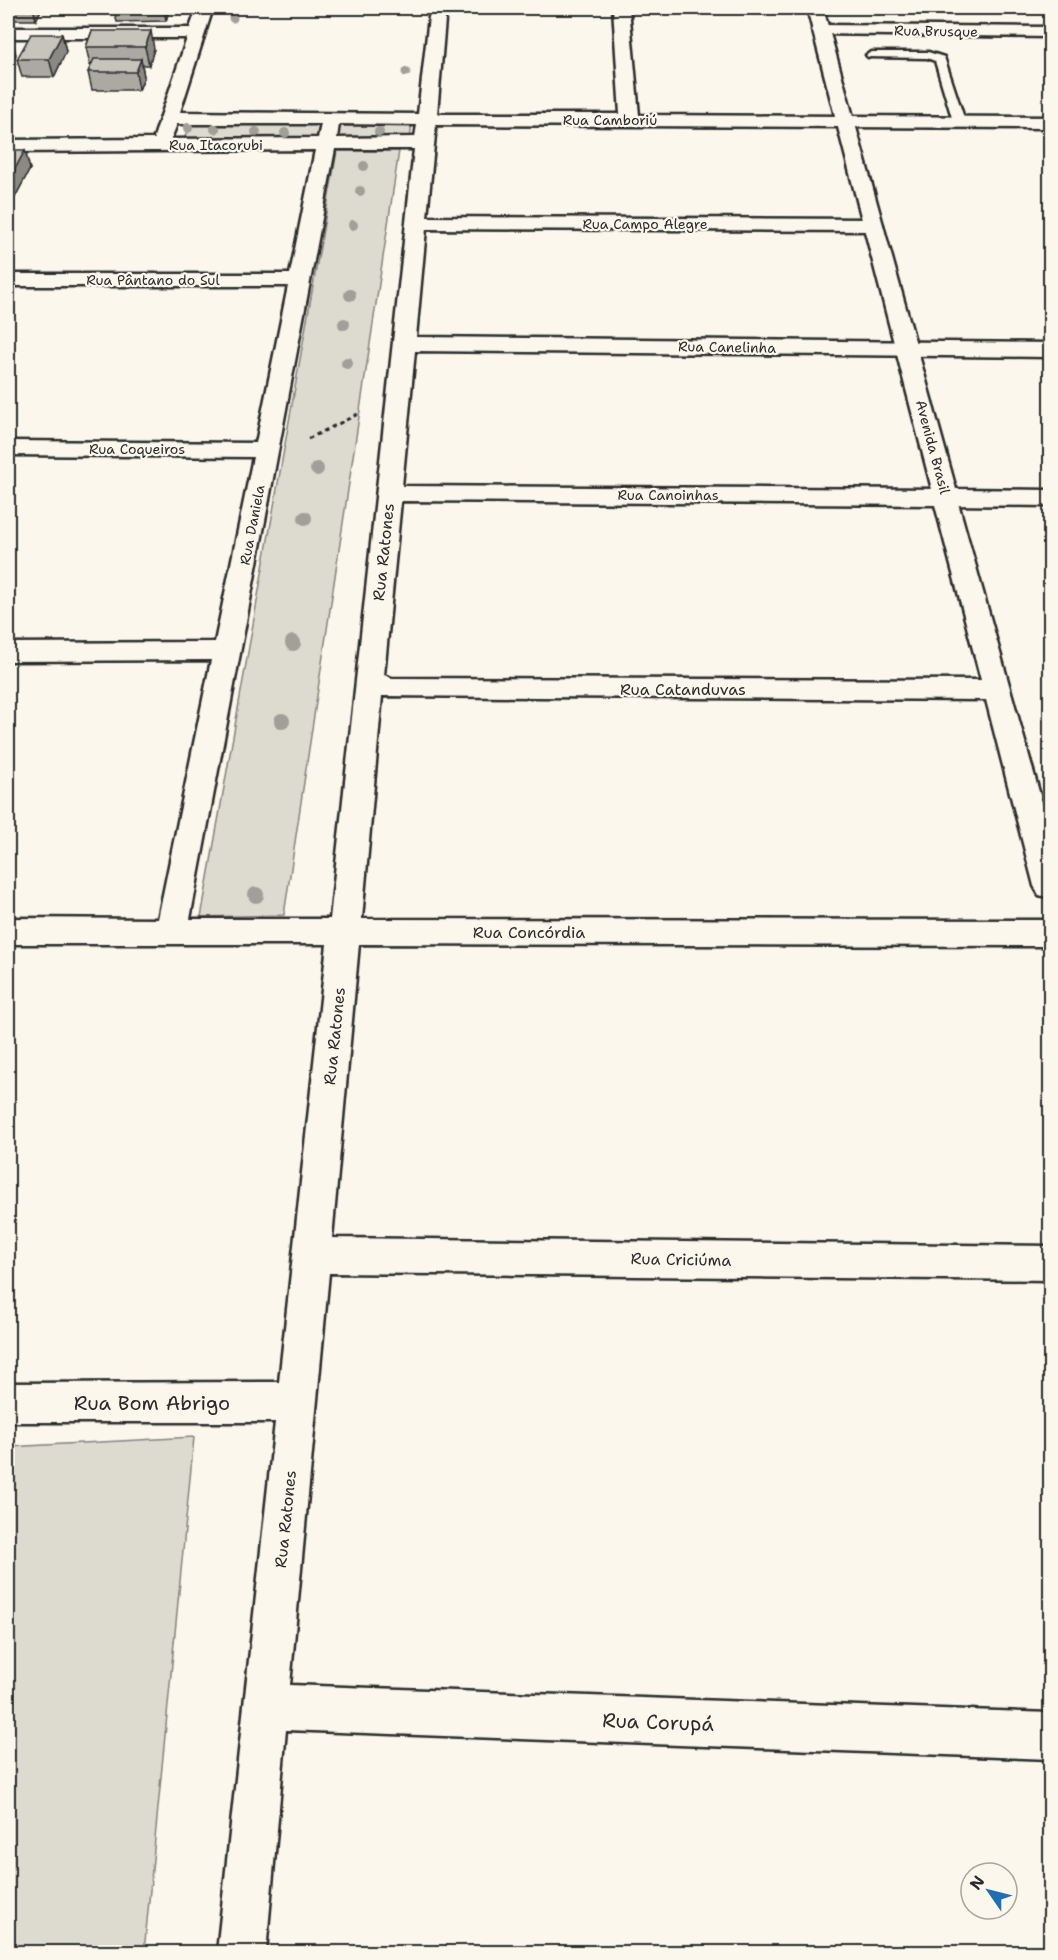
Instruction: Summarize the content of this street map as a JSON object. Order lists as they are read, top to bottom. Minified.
{"streets":{"street":["Rua Brusque","Rua Camboriú","Rua Itacorubi","Rua Campo Alegre","Rua Pântano do Sul","Rua Canelinha","Avenida Brasil","Rua Coqueiros","Rua Canoinhas","Rua Daniela","Rua Ratones","Rua Catanduvas","Rua Concórdia","Rua Criciúma","Rua Bom Abrigo","Rua Corupá"]},"crossings":[["Rua Brusque","Avenida Brasil"],["Rua Camboriú","Rua Itacorubi"],["Rua Camboriú","Avenida Brasil"],["Rua Camboriú","Rua Daniela"],["Rua Camboriú","Rua Ratones"],["Rua Itacorubi","Rua Daniela"],["Rua Itacorubi","Rua Ratones"],["Rua Campo Alegre","Avenida Brasil"],["Rua Campo Alegre","Rua Ratones"],["Rua Pântano do Sul","Rua Daniela"],["Rua Canelinha","Avenida Brasil"],["Rua Canelinha","Rua Ratones"],["Avenida Brasil","Rua Canoinhas"],["Avenida Brasil","Rua Catanduvas"],["Rua Coqueiros","Rua Daniela"],["Rua Canoinhas","Rua Ratones"],["Rua Daniela","Rua Concórdia"],["Rua Ratones","Rua Catanduvas"],["Rua Ratones","Rua Concórdia"],["Rua Ratones","Rua Criciúma"],["Rua Ratones","Rua Bom Abrigo"],["Rua Ratones","Rua Corupá"]],"north":"top left"}
